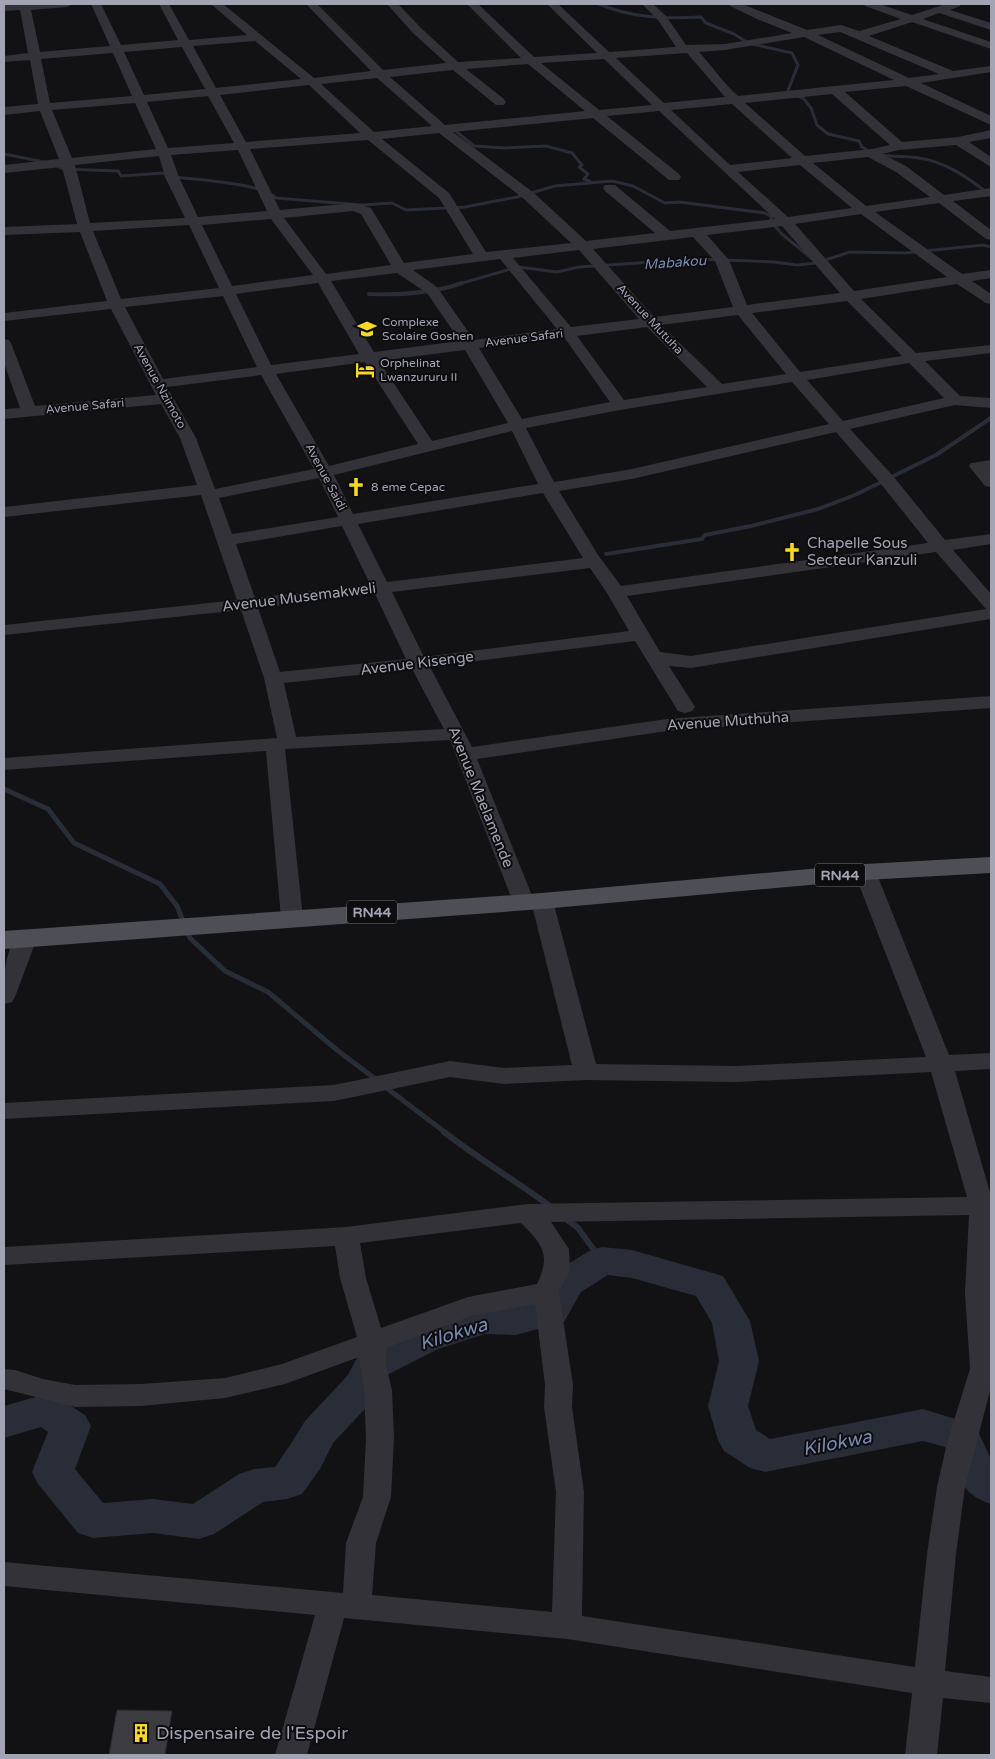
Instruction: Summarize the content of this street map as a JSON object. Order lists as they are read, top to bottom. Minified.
{"streets":{"main road":["RN44"],"street":["Avenue Mutuha","Avenue Safari","Avenue Nzimoto","Avenue Saidi","Avenue Musemakweli","Avenue Kisenge","Avenue Muthuha","Avenue Maelamende"]},"crossings":[["Avenue Mutuha","Avenue Safari"],["Avenue Safari","Avenue Nzimoto"],["Avenue Safari","Avenue Saidi"],["Avenue Nzimoto","Avenue Musemakweli"],["Avenue Saidi","Avenue Musemakweli"],["Avenue Saidi","Avenue Maelamende"],["Avenue Musemakweli","Avenue Maelamende"],["Avenue Kisenge","Avenue Maelamende"],["Avenue Muthuha","Avenue Maelamende"],["Avenue Maelamende","RN44"]],"water":["Mabakou","Kilokwa"],"places":{"school or university":["Complexe Scolaire Goshen"],"hotel":["Orphelinat Lwanzururu II"],"church":["8 eme Cepac","Chapelle Sous Secteur Kanzuli"],"building":["Dispensaire de l'Espoir"]}}
